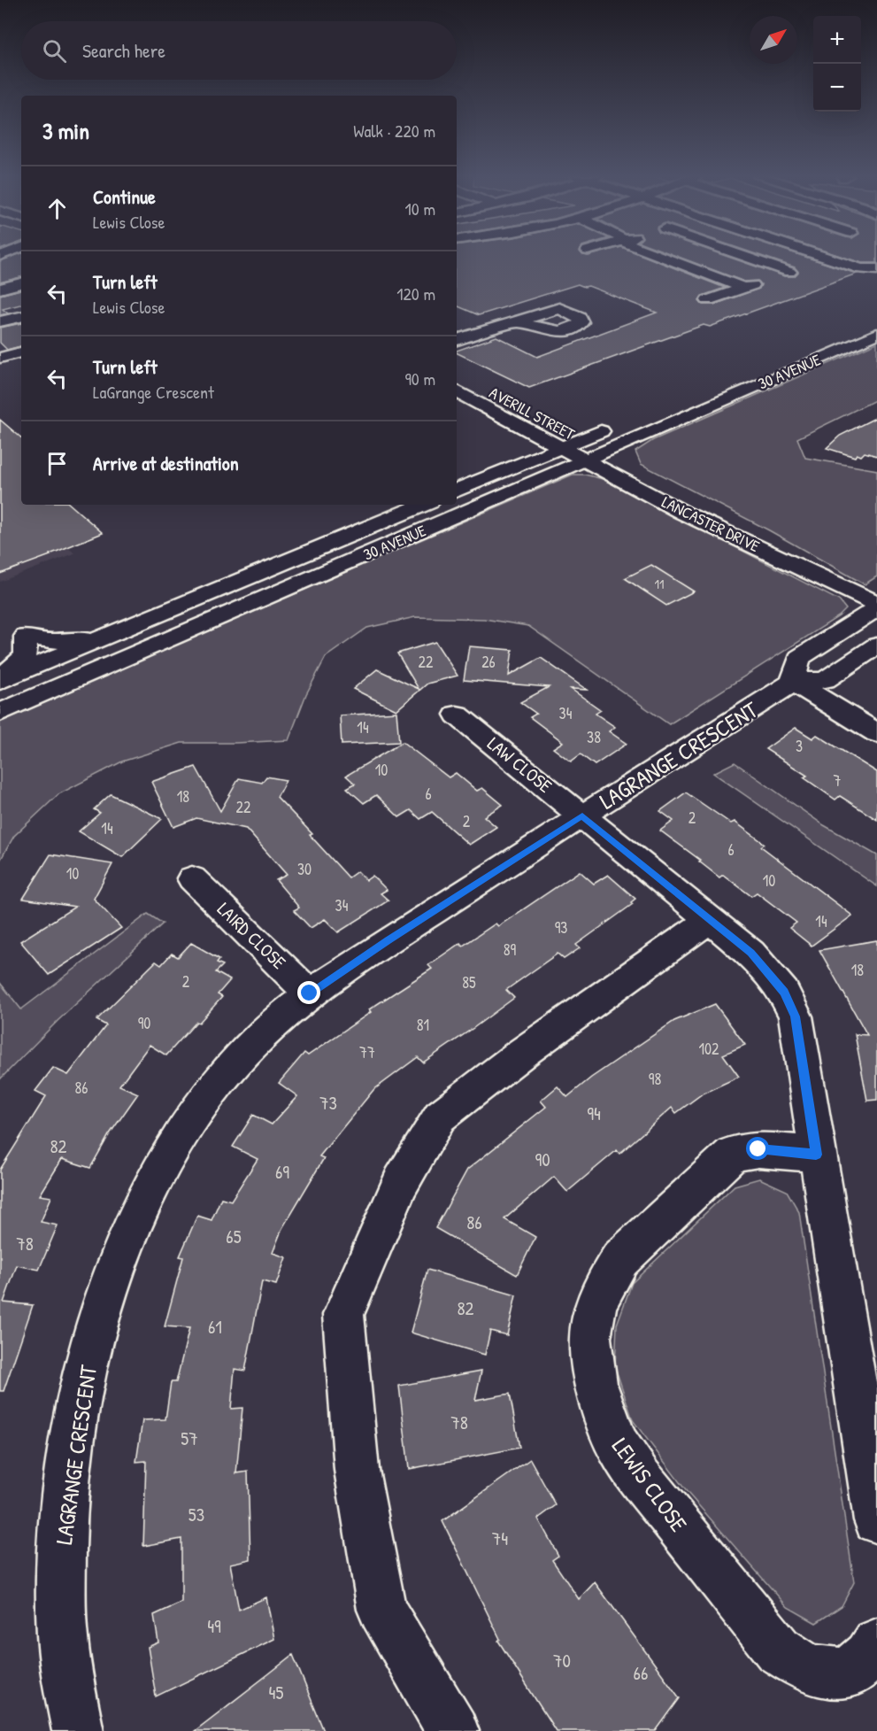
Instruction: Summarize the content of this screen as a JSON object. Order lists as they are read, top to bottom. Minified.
{"streets":{"street":["30 AVENUE","AVERILL STREET","LANCASTER DRIVE","LAGRANGE CRESCENT","LAW CLOSE","LAIRD CLOSE","LEWIS CLOSE"]},"crossings":[["30 AVENUE","AVERILL STREET"],["30 AVENUE","LANCASTER DRIVE"],["AVERILL STREET","LANCASTER DRIVE"],["LAGRANGE CRESCENT","LAW CLOSE"],["LAGRANGE CRESCENT","LAIRD CLOSE"]],"house_numbers":["11","22","26","34","14","38","3","10","7","6","18","22","2","2","14","6","30","10","10","34","14","93","89","18","2","85","90","81","102","77","98","86","73","94","82","90","69","86","65","78","82","61","78","57","53","74","49","70","66","45"],"north":"top right","page":{"map_buttons":["+","−"],"search":"Search here","heading":["3 min","Walk · 220 m"],"list":[["Continue","Lewis Close","10 m"],["Turn left","Lewis Close","120 m"],["Turn left","LaGrange Crescent","90 m"],"Arrive at destination"]}}
